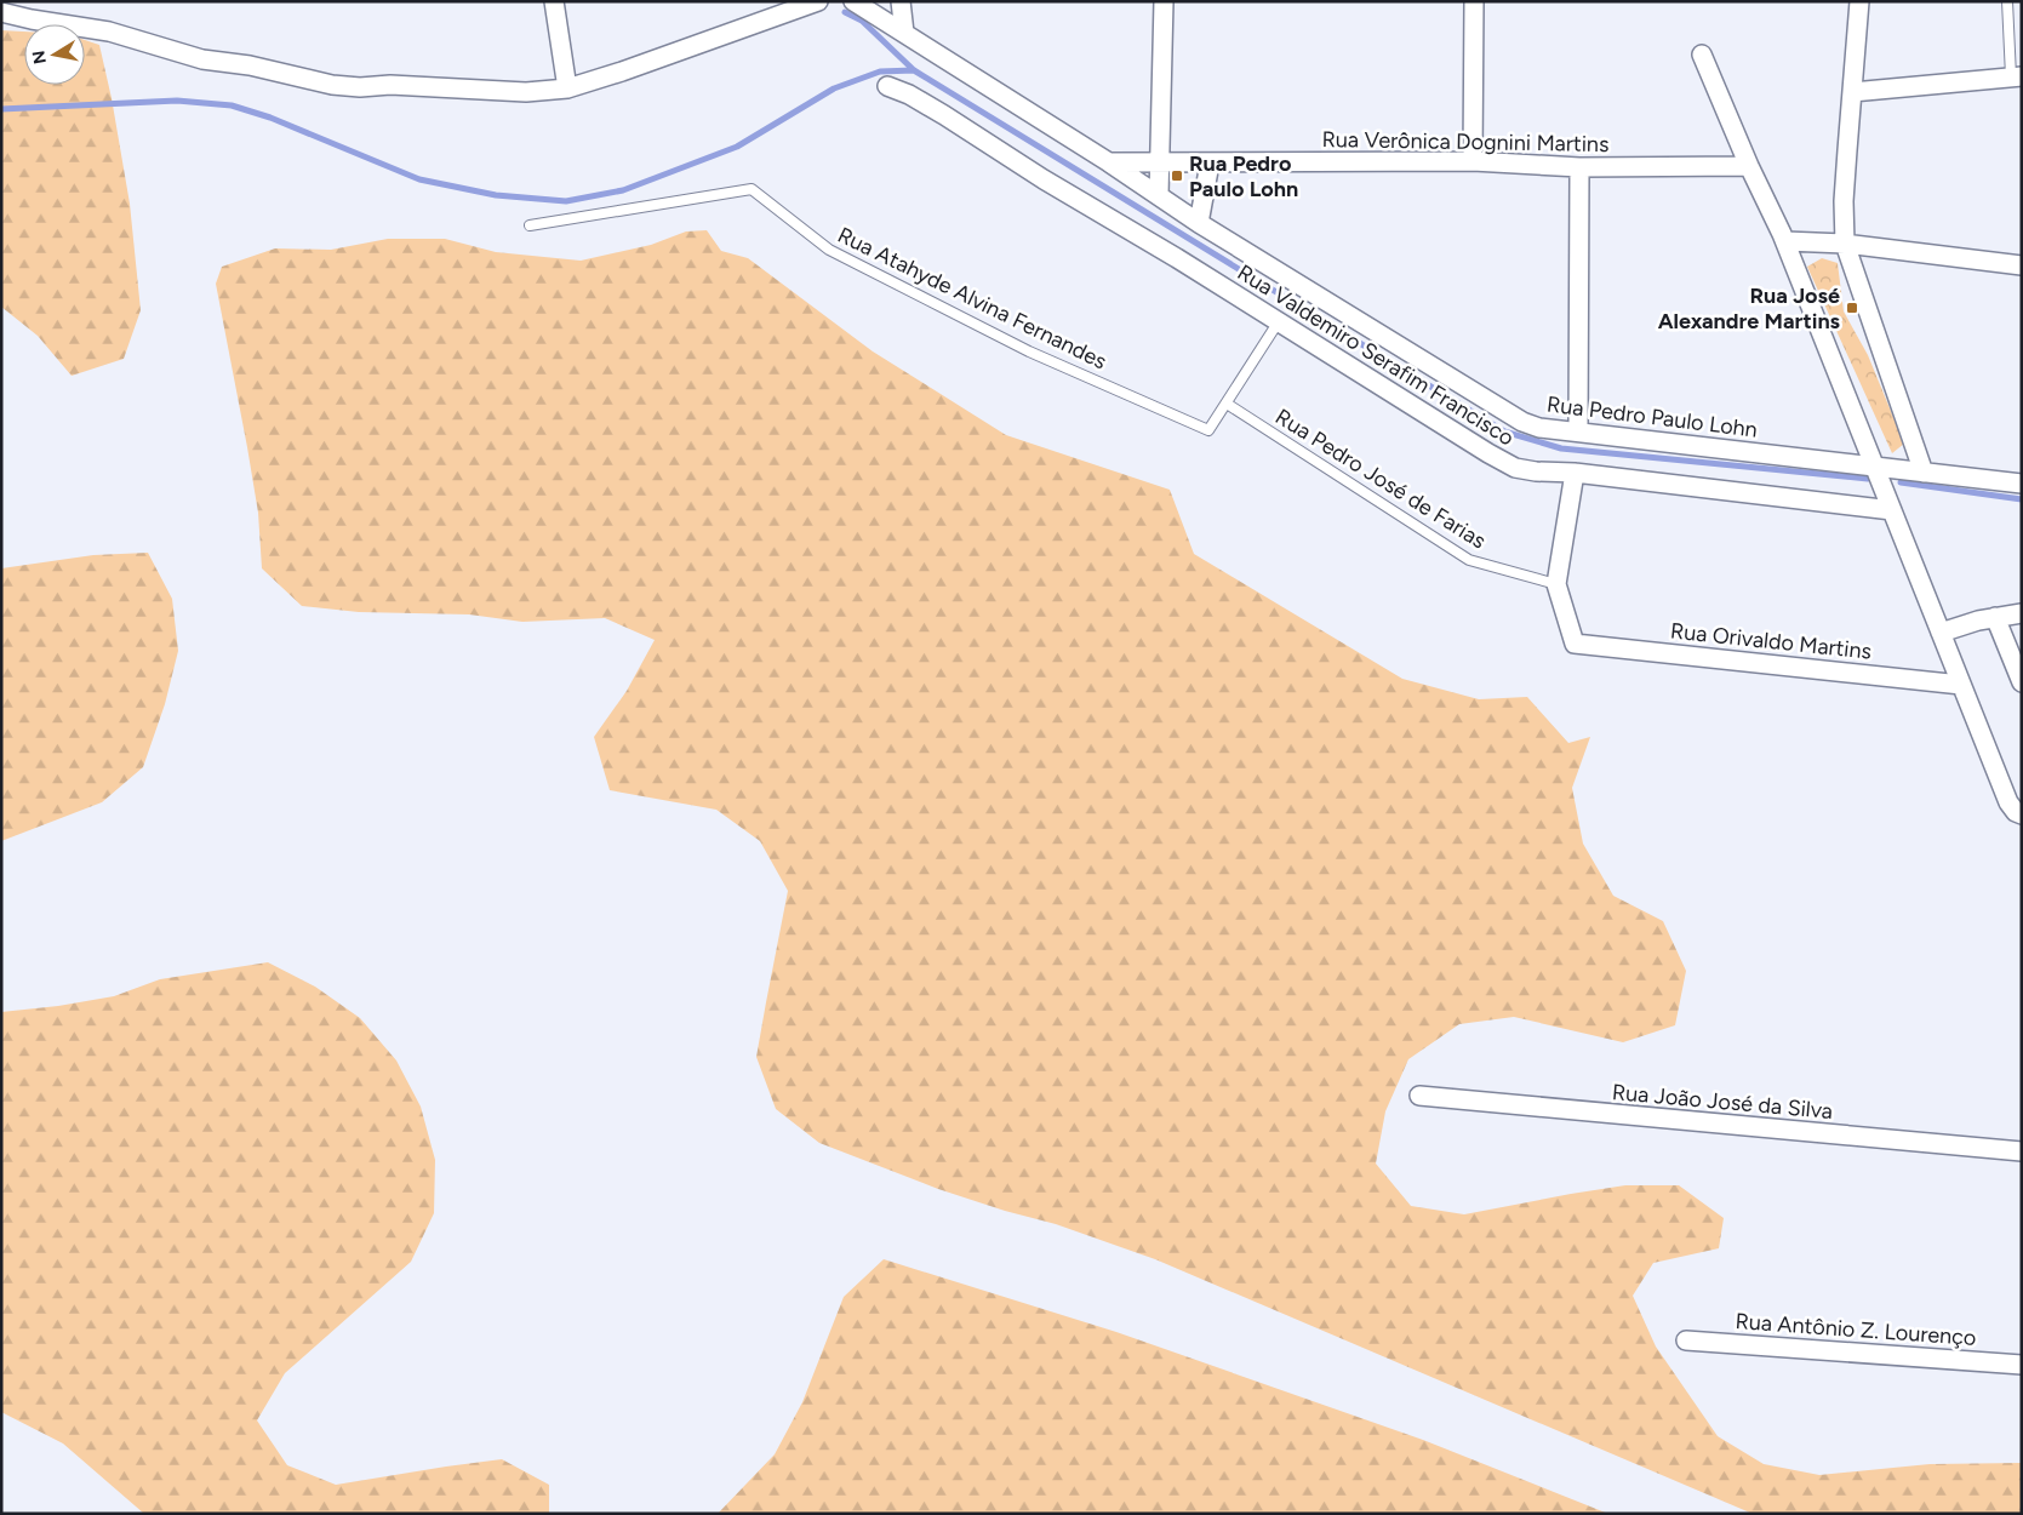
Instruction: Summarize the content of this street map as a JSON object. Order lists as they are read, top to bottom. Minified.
{"streets":{"street":["Rua Verônica Dognini Martins","Rua Valdemiro Serafim Francisco","Rua Pedro Paulo Lohn","Rua Orivaldo Martins","Rua João José da Silva","Rua Antônio Z. Lourenço"],"lane":["Rua Atahyde Alvina Fernandes","Rua Pedro José de Farias"]},"crossings":[["Rua Verônica Dognini Martins","Rua Pedro Paulo Lohn"],["Rua Atahyde Alvina Fernandes","Rua Valdemiro Serafim Francisco"],["Rua Atahyde Alvina Fernandes","Rua Pedro José de Farias"],["Rua Pedro José de Farias","Rua Orivaldo Martins"]],"places":{"transit":["Rua Pedro Paulo Lohn","Rua José Alexandre Martins"]},"north":"left"}
